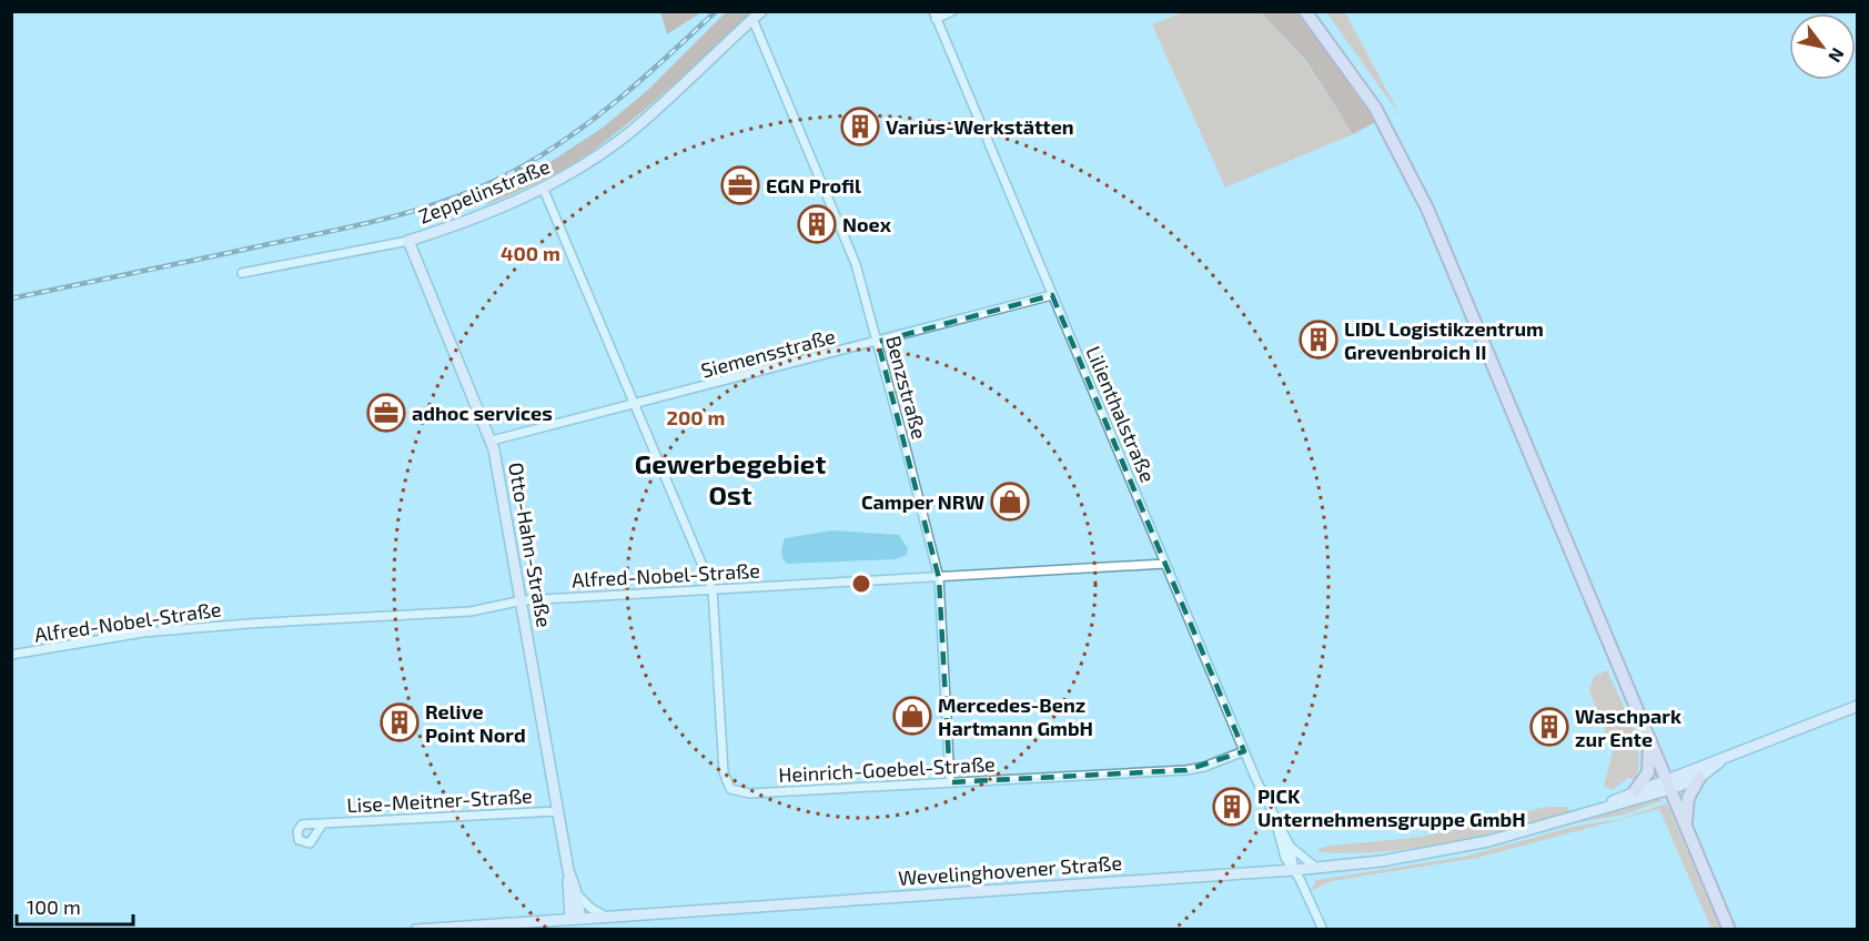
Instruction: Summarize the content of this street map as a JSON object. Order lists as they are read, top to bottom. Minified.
{"streets":{"street":["Zeppelinstraße","Siemensstraße","Benzstraße","Lilienthalstraße","Otto-Hahn-Straße","Alfred-Nobel-Straße","Heinrich-Goebel-Straße","Lise-Meitner-Straße","Wevelinghovener Straße"]},"crossings":[["Zeppelinstraße","Benzstraße"],["Zeppelinstraße","Otto-Hahn-Straße"],["Siemensstraße","Benzstraße"],["Siemensstraße","Lilienthalstraße"],["Siemensstraße","Otto-Hahn-Straße"],["Benzstraße","Alfred-Nobel-Straße"],["Benzstraße","Heinrich-Goebel-Straße"],["Lilienthalstraße","Alfred-Nobel-Straße"],["Lilienthalstraße","Heinrich-Goebel-Straße"],["Lilienthalstraße","Wevelinghovener Straße"],["Otto-Hahn-Straße","Alfred-Nobel-Straße"],["Otto-Hahn-Straße","Lise-Meitner-Straße"],["Otto-Hahn-Straße","Wevelinghovener Straße"],["Alfred-Nobel-Straße","Heinrich-Goebel-Straße"]],"districts":["Gewerbegebiet Ost"],"places":{"building":["Varius-Werkstätten","Noex","LIDL Logistikzentrum Grevenbroich II","Relive Point Nord","Waschpark zur Ente","PICK Unternehmensgruppe GmbH"],"office":["EGN Profil","adhoc services"],"shop":["Camper NRW","Mercedes-Benz Hartmann GmbH"]},"scale_bar":"100 m","north":"bottom right","rings":["400 m","200 m"]}
